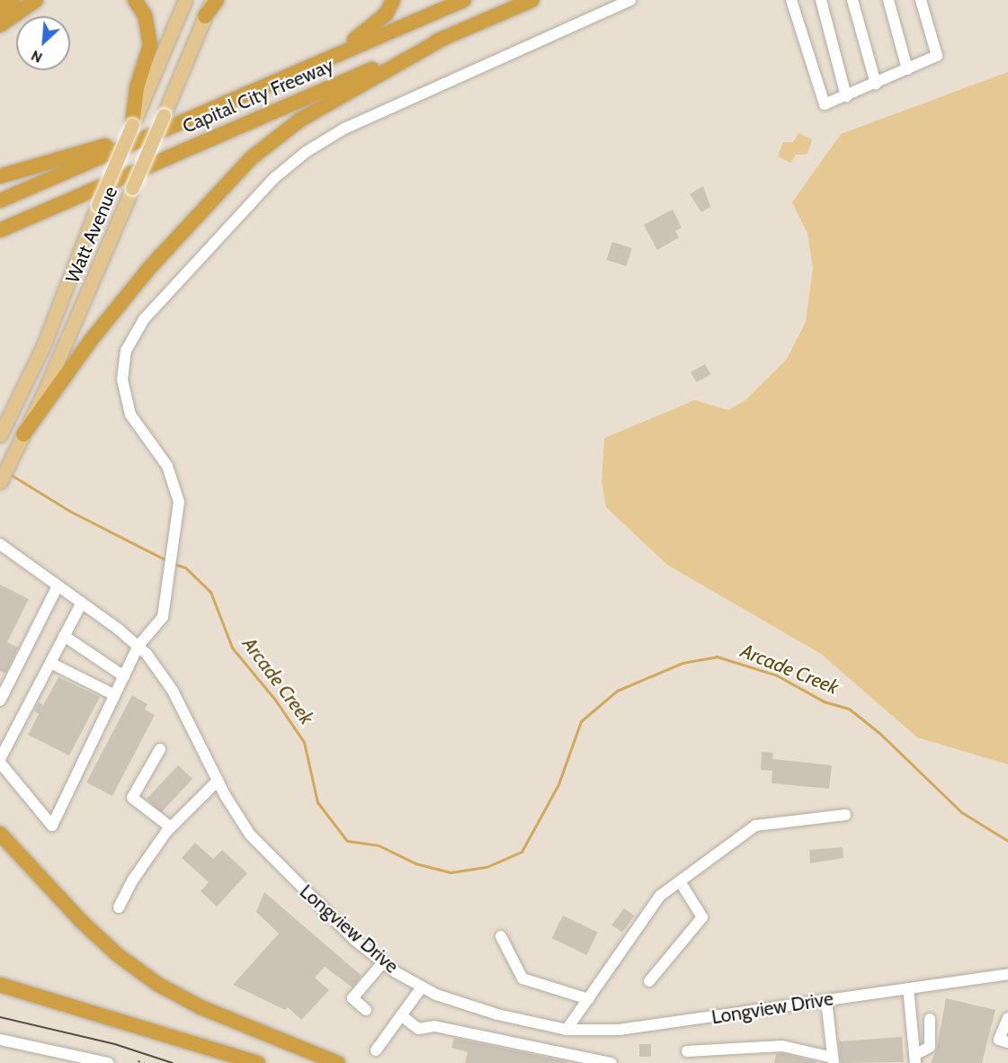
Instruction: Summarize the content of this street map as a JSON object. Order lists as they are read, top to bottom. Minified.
{"streets":{"highway":["Capital City Freeway"],"main road":["Watt Avenue"],"street":["Longview Drive"]},"crossings":[["Capital City Freeway","Watt Avenue"]],"water":["Arcade Creek"],"north":"bottom left"}
